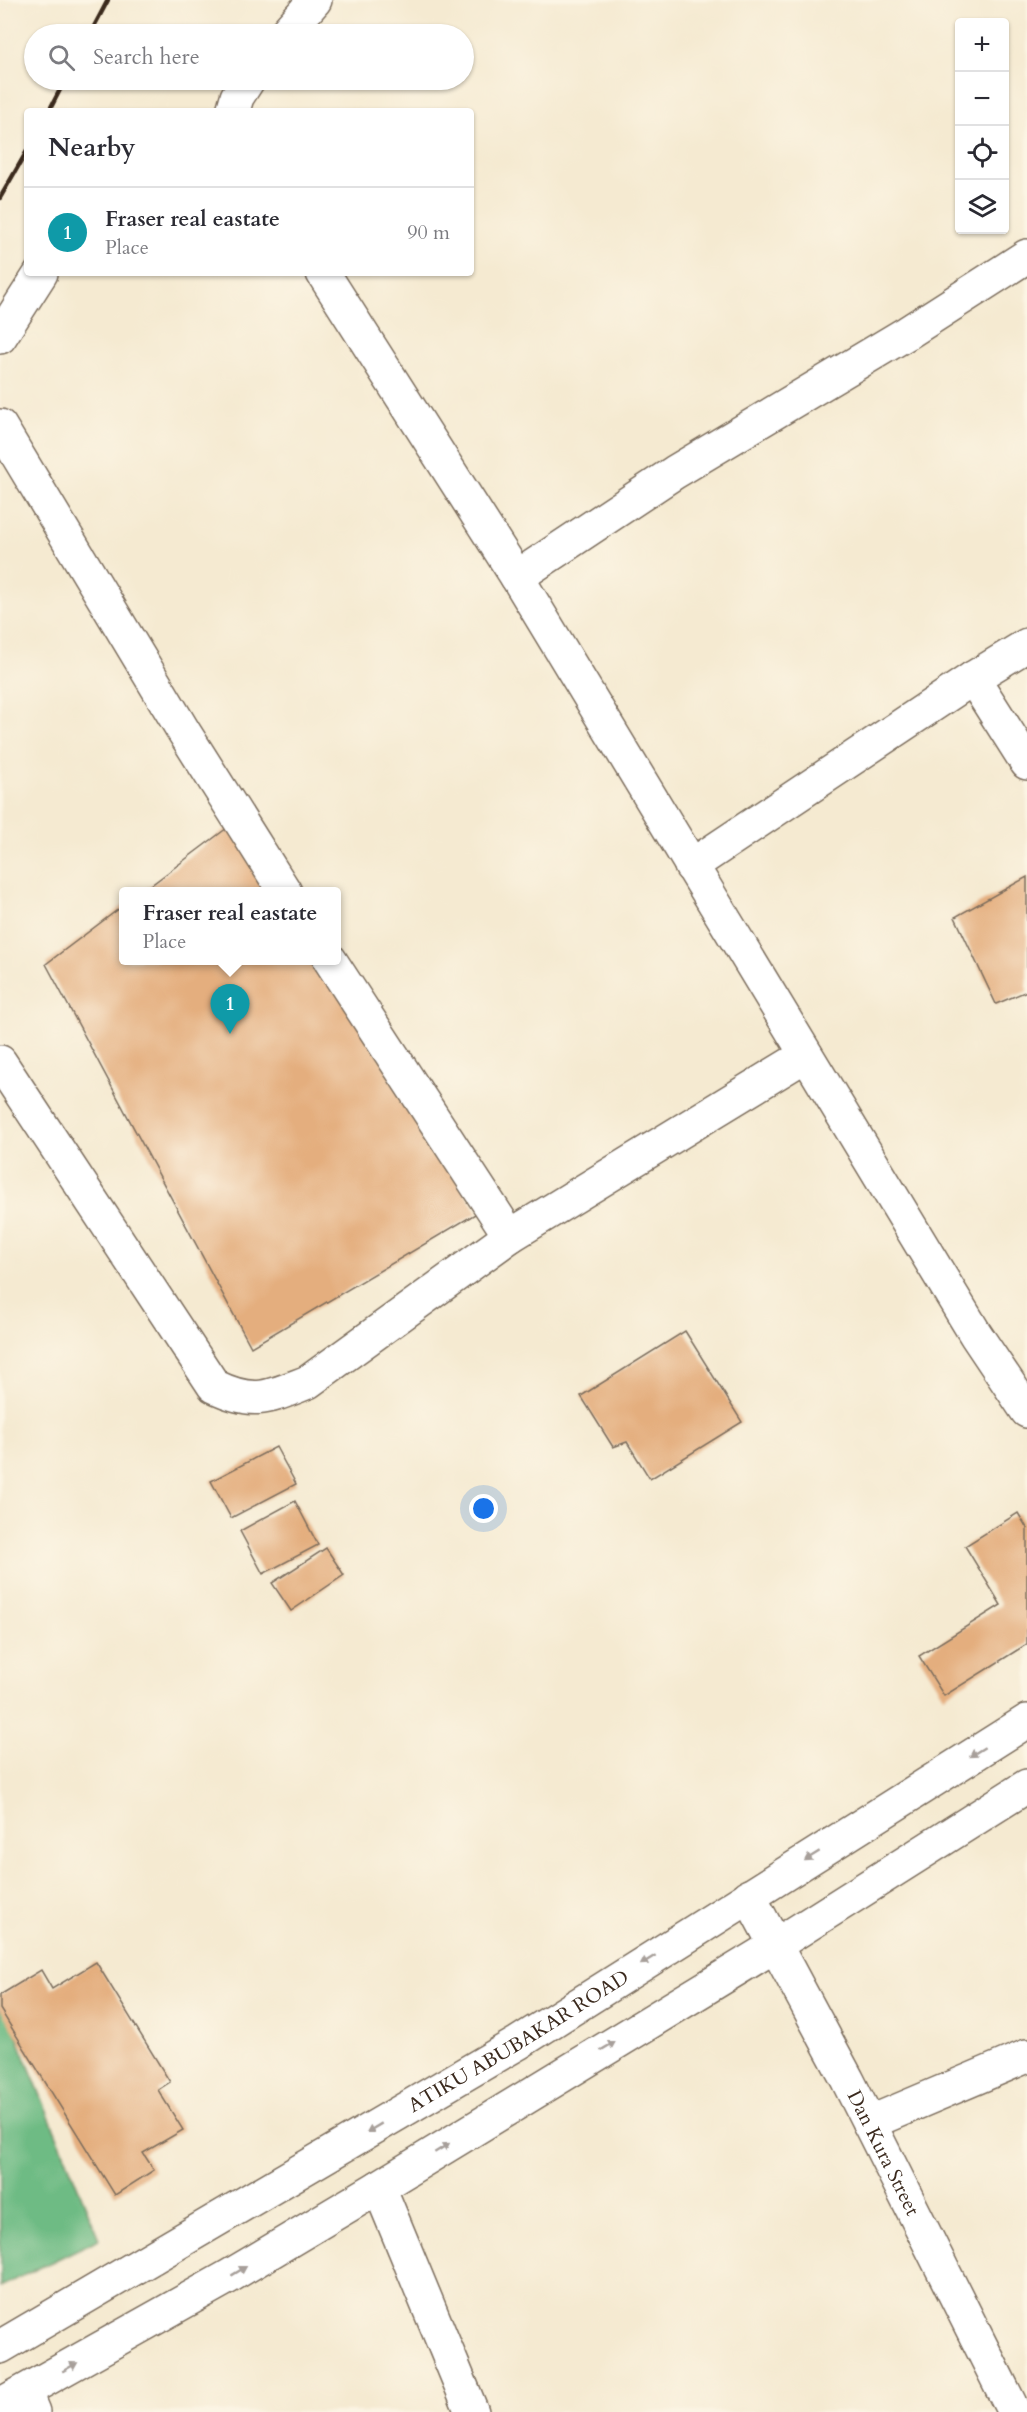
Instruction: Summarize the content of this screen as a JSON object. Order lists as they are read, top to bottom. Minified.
{"streets":{"street":["ATIKU ABUBAKAR ROAD","Dan Kura Street"]},"crossings":[["ATIKU ABUBAKAR ROAD","Dan Kura Street"]],"page":{"map_buttons":["+","−"],"search":"Search here","heading":"Nearby","list":[{"mark":"1","name":"Fraser real eastate","note":"Place","value":"90 m"}],"popup":["Fraser real eastate","Place"],"pins":"1"}}
